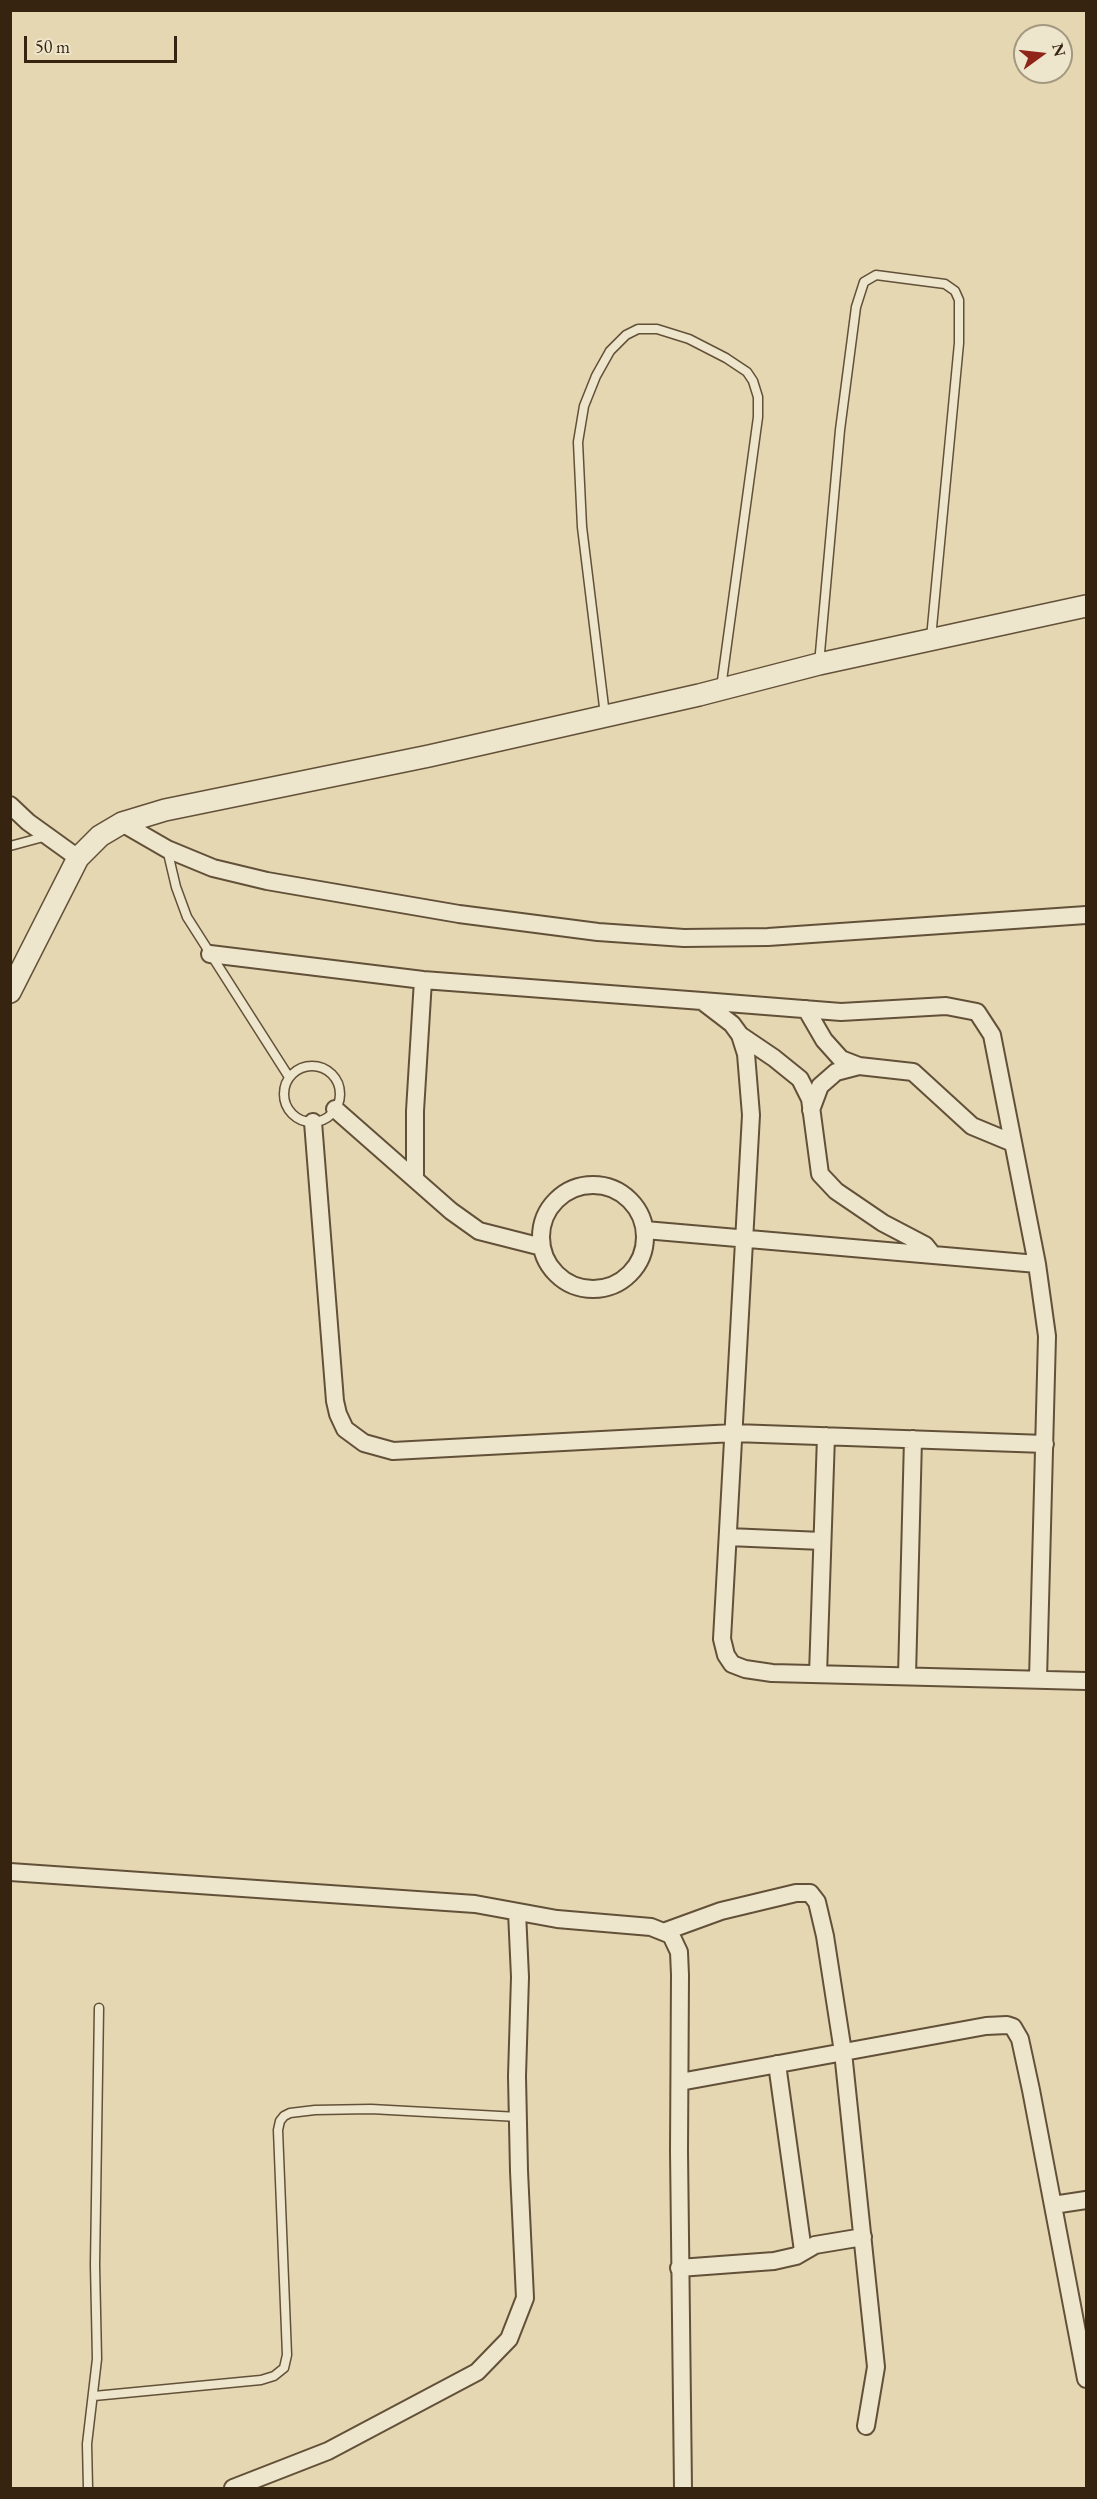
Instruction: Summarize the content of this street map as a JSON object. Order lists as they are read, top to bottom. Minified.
{"scale_bar":"50 m","north":"right"}
